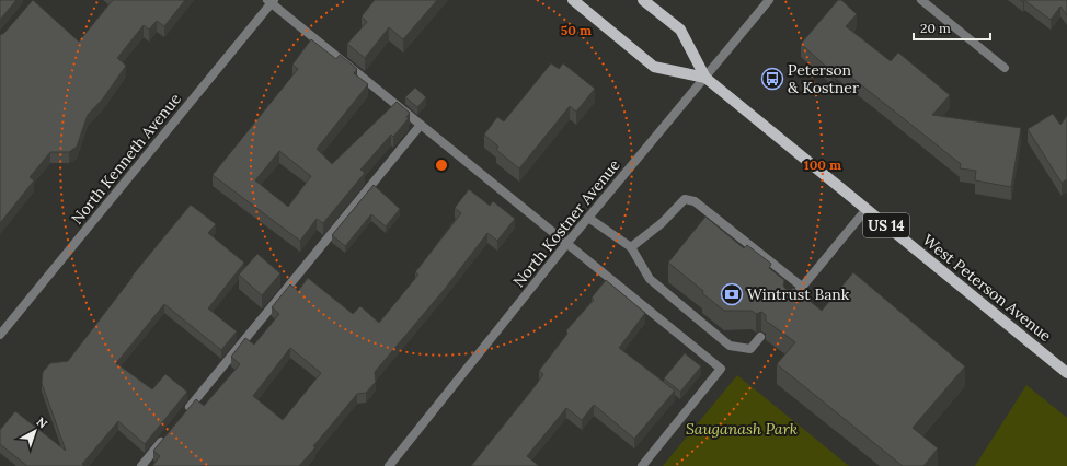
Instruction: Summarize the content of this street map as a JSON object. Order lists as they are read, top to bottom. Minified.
{"streets":{"main road":["US 14","West Peterson Avenue"],"street":["North Kenneth Avenue","North Kostner Avenue"]},"crossings":[["North Kostner Avenue","West Peterson Avenue"]],"parks":["Sauganash Park"],"places":{"bus stop":["Peterson & Kostner"],"bank":["Wintrust Bank"]},"scale_bar":"20 m","north":"top right","rings":["50 m","100 m"]}
